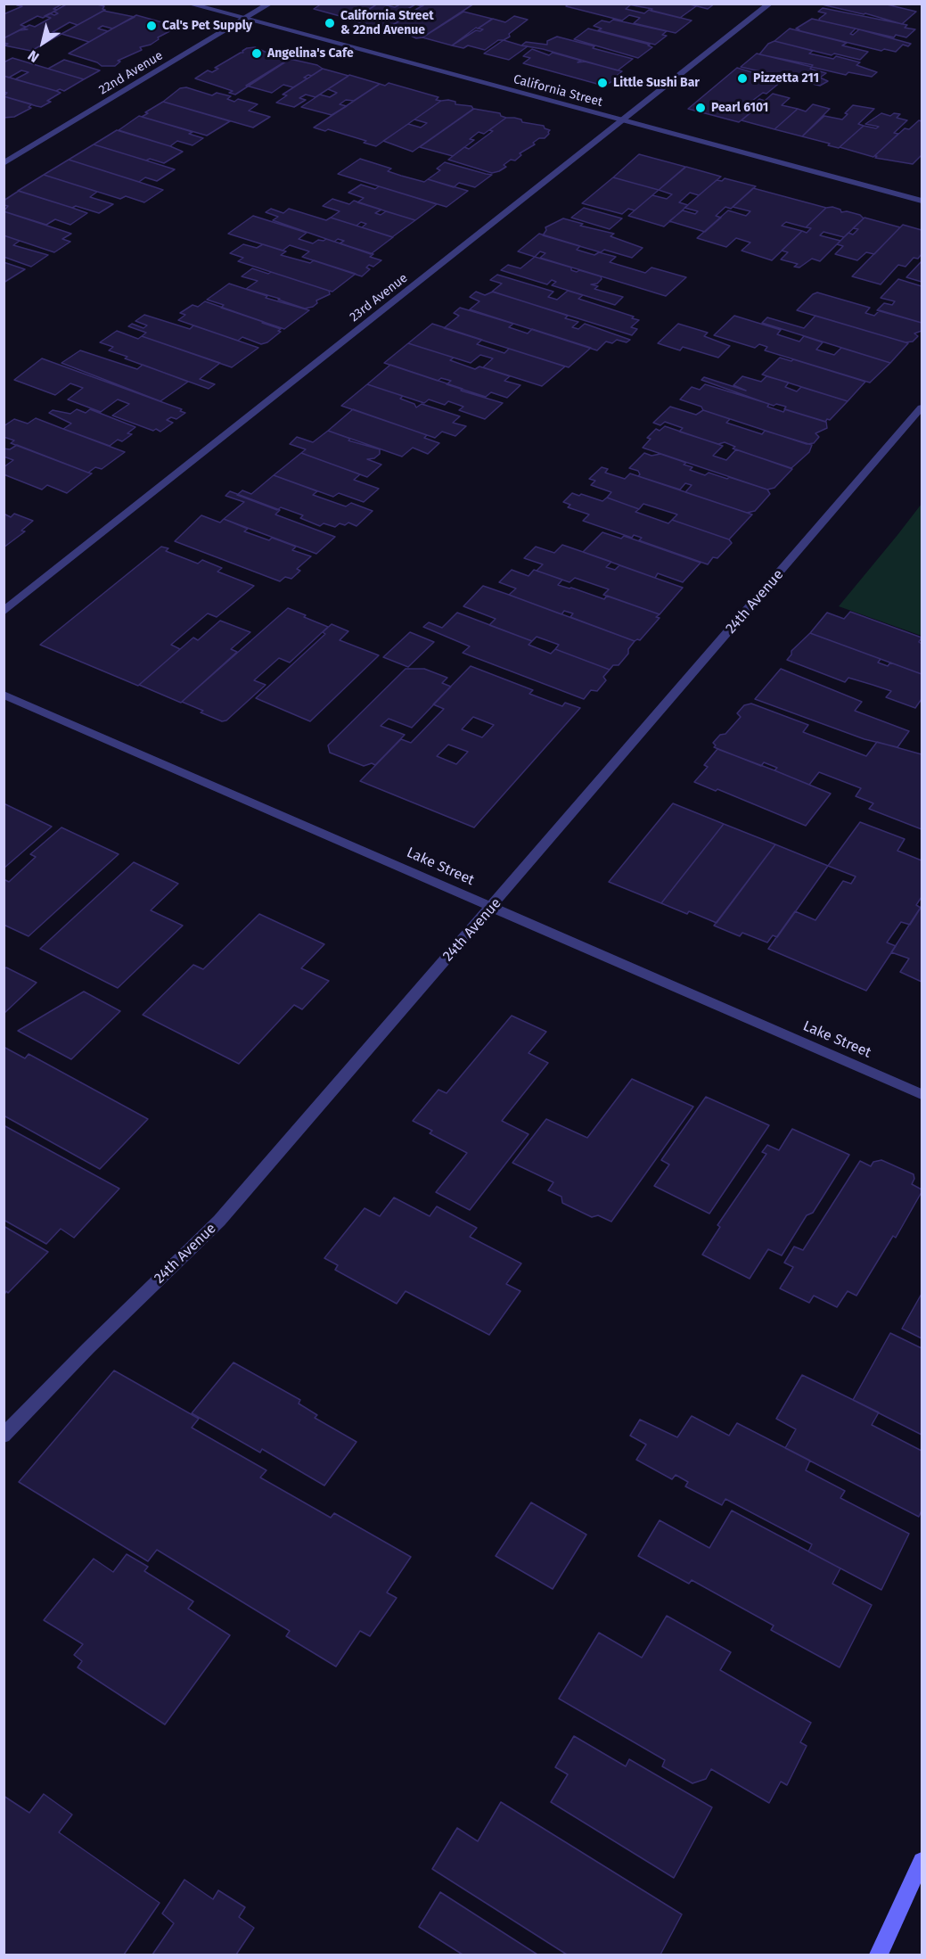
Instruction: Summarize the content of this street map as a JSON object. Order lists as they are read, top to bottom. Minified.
{"streets":{"street":["22nd Avenue","California Street","23rd Avenue","24th Avenue","Lake Street"]},"crossings":[["22nd Avenue","California Street"],["California Street","23rd Avenue"],["24th Avenue","Lake Street"]],"places":["California Street & 22nd Avenue","Cal's Pet Supply","Angelina's Cafe","Pizzetta 211","Little Sushi Bar","Pearl 6101"],"north":"bottom left"}
